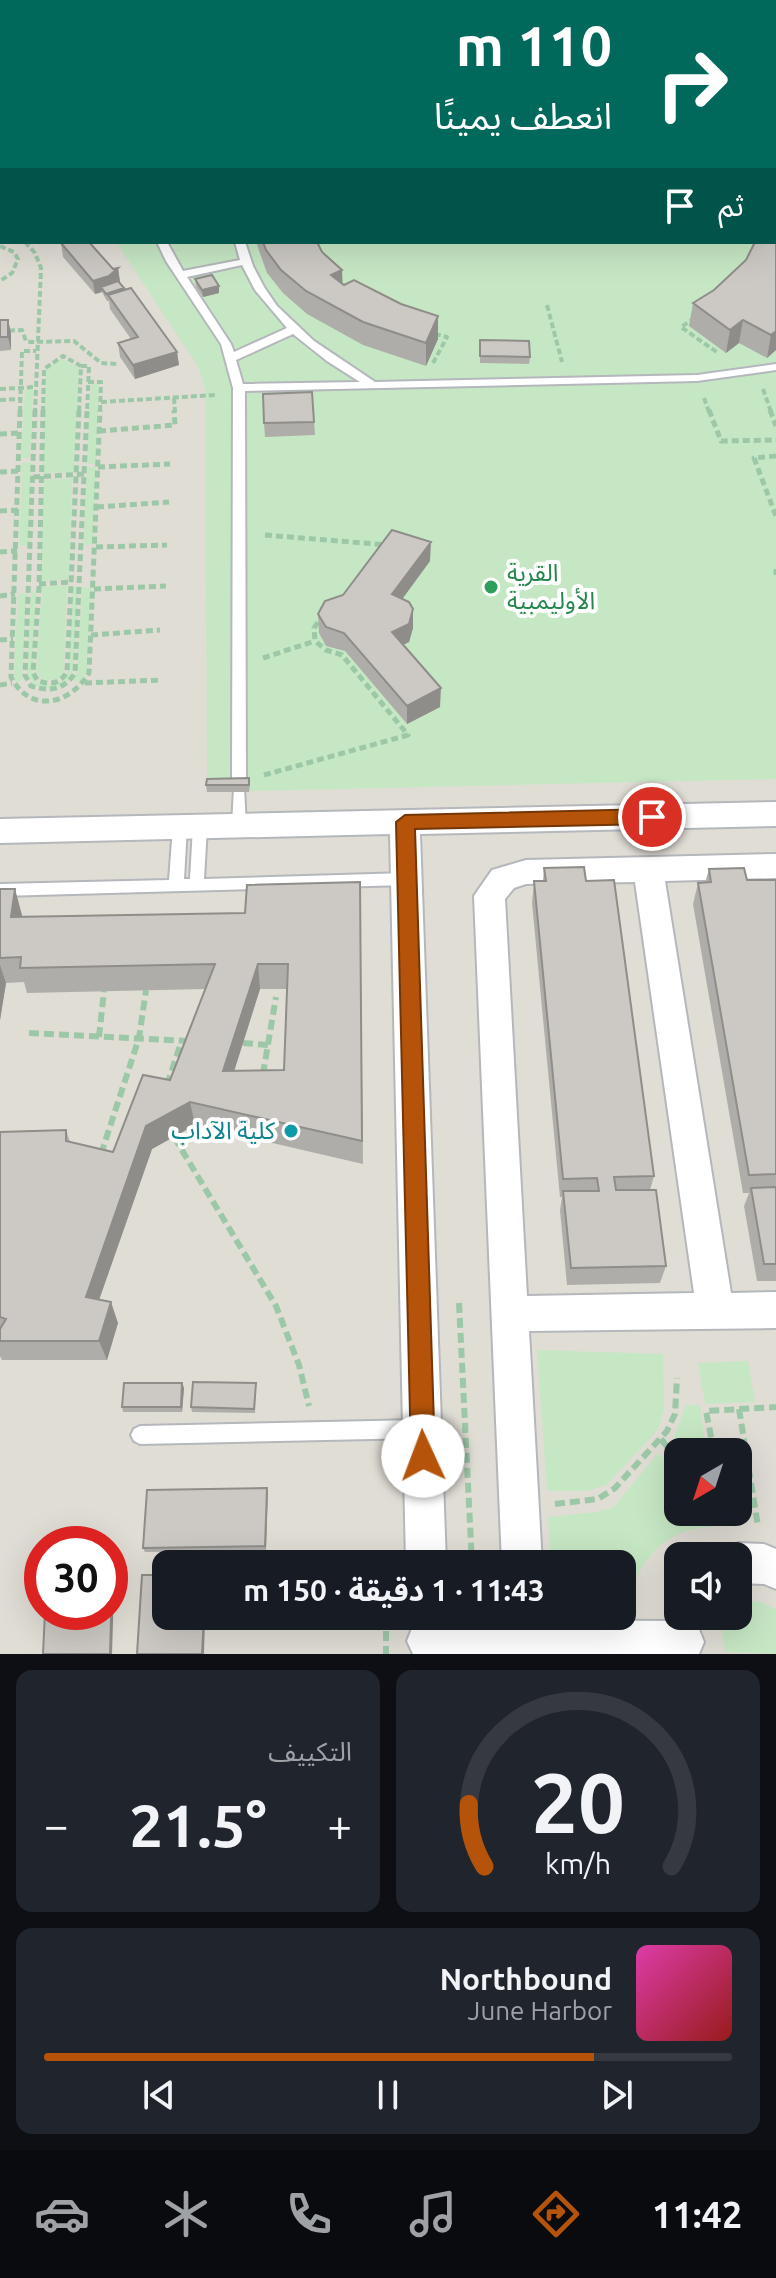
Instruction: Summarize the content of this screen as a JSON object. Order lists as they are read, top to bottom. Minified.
{"places":["القرية الأوليمبية","كلية الآداب"],"north":"bottom left","page":{"turn":["110 m","انعطف يمينًا"],"then":"ثم","limit":"30","trip":"11:43 · 1 دقيقة · 150 m","tile":"التكييف","heat":["−","21.5°","+"],"song":["Northbound","June Harbor"],"tabs":"11:42","gauge":["20","km/h"]}}
